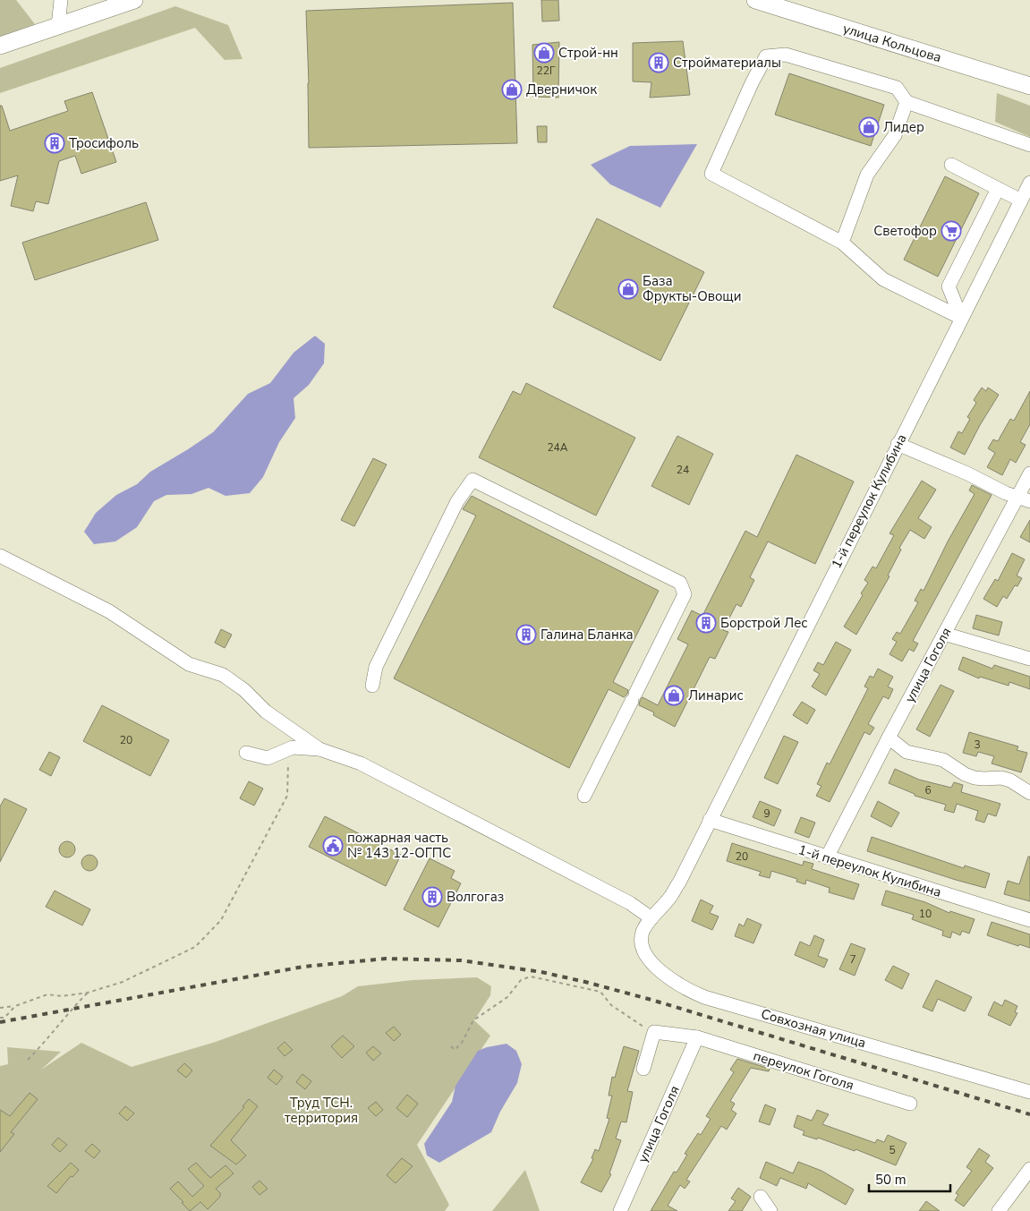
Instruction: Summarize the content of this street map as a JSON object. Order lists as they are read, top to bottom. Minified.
{"streets":{"main road":["улица Кольцова"],"street":["1-й переулок Кулибина","улица Гоголя","Совхозная улица","переулок Гоголя"]},"crossings":[["1-й переулок Кулибина","улица Гоголя"],["1-й переулок Кулибина","Совхозная улица"],["улица Гоголя","переулок Гоголя"]],"parks":["Труд ТСН. территория"],"places":{"shop":["Строй-нн","Дверничок","Лидер","База Фрукты-Овощи","Линарис"],"building":["Стройматериалы","Тросифоль","Борстрой Лес","Галина Бланка","Волгогаз"],"supermarket":["Светофор"],"public building":["пожарная часть № 143 12-ОГПС"]},"house_numbers":["22Г","24А","24","20","3","6","9","20","10","7","5"],"scale_bar":"50 m"}
